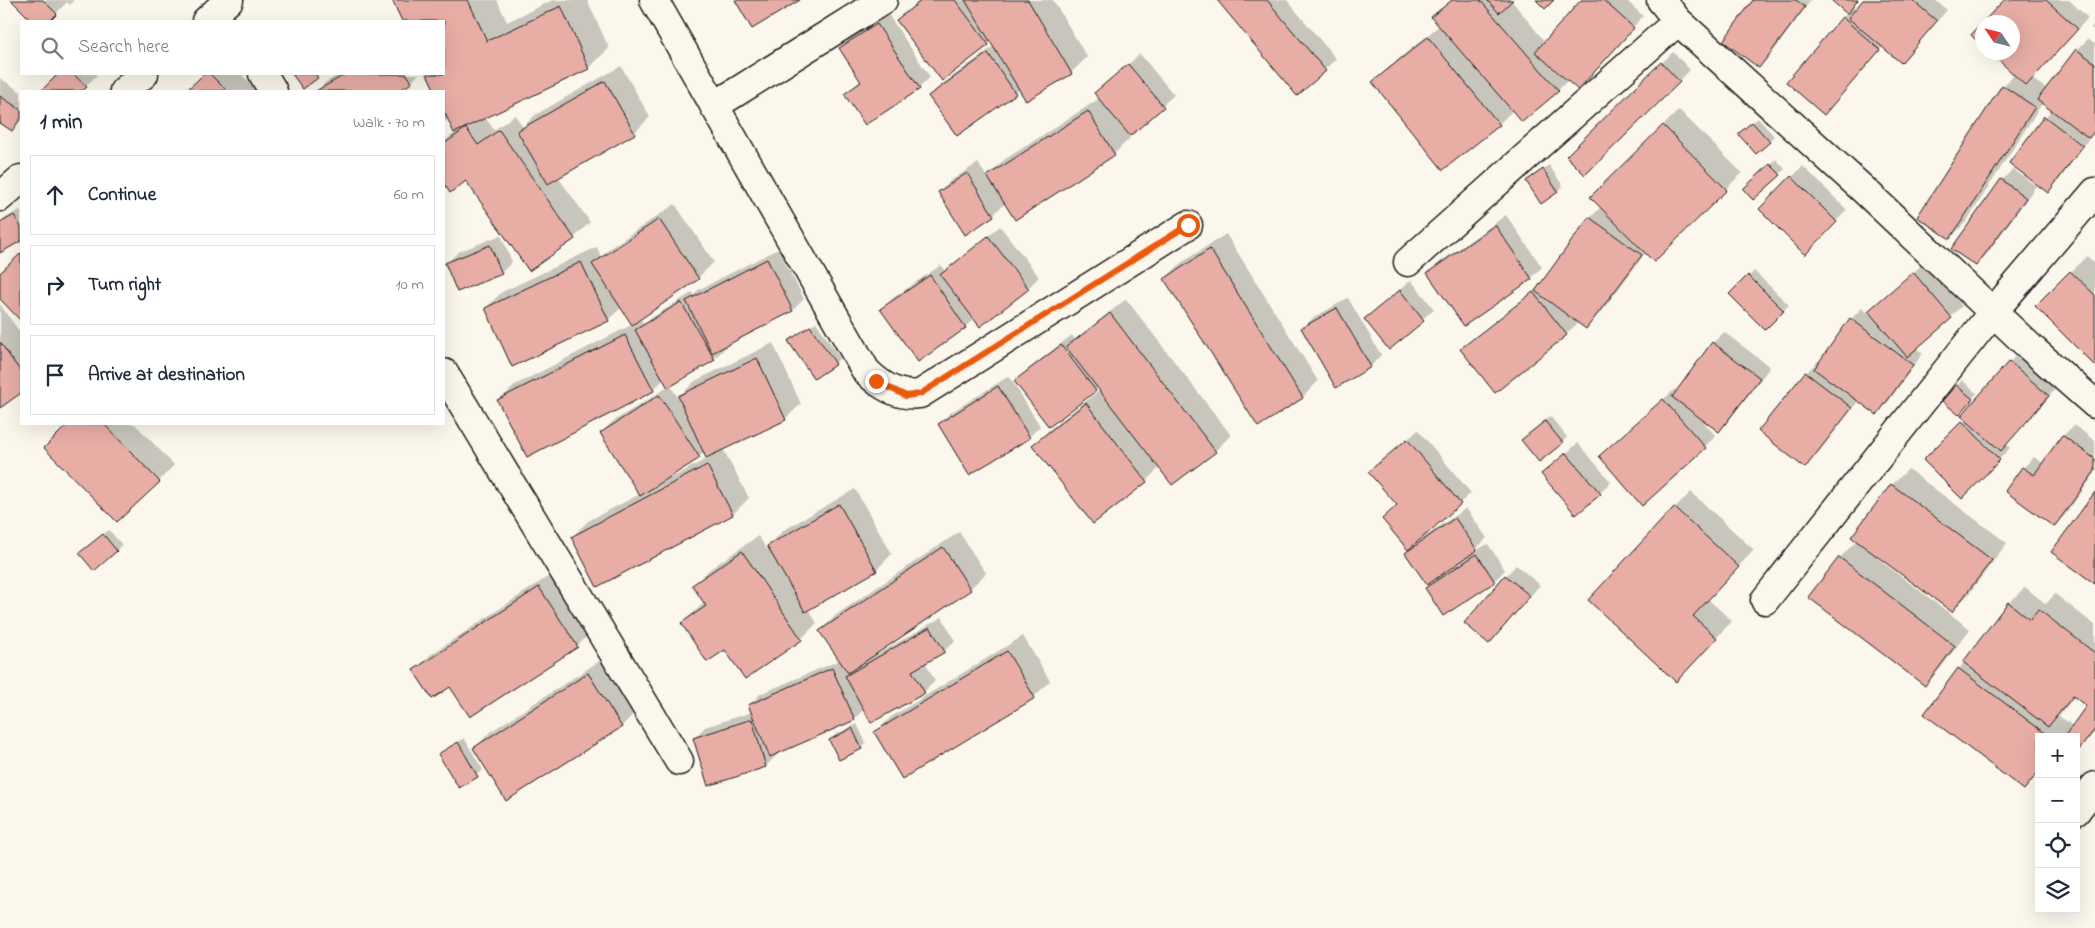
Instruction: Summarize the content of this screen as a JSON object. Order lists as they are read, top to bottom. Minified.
{"north":"top left","page":{"search":"Search here","heading":["1 min","Walk · 70 m"],"list":[["Continue","60 m"],["Turn right","10 m"],"Arrive at destination"],"map_buttons":["+","−"]}}
